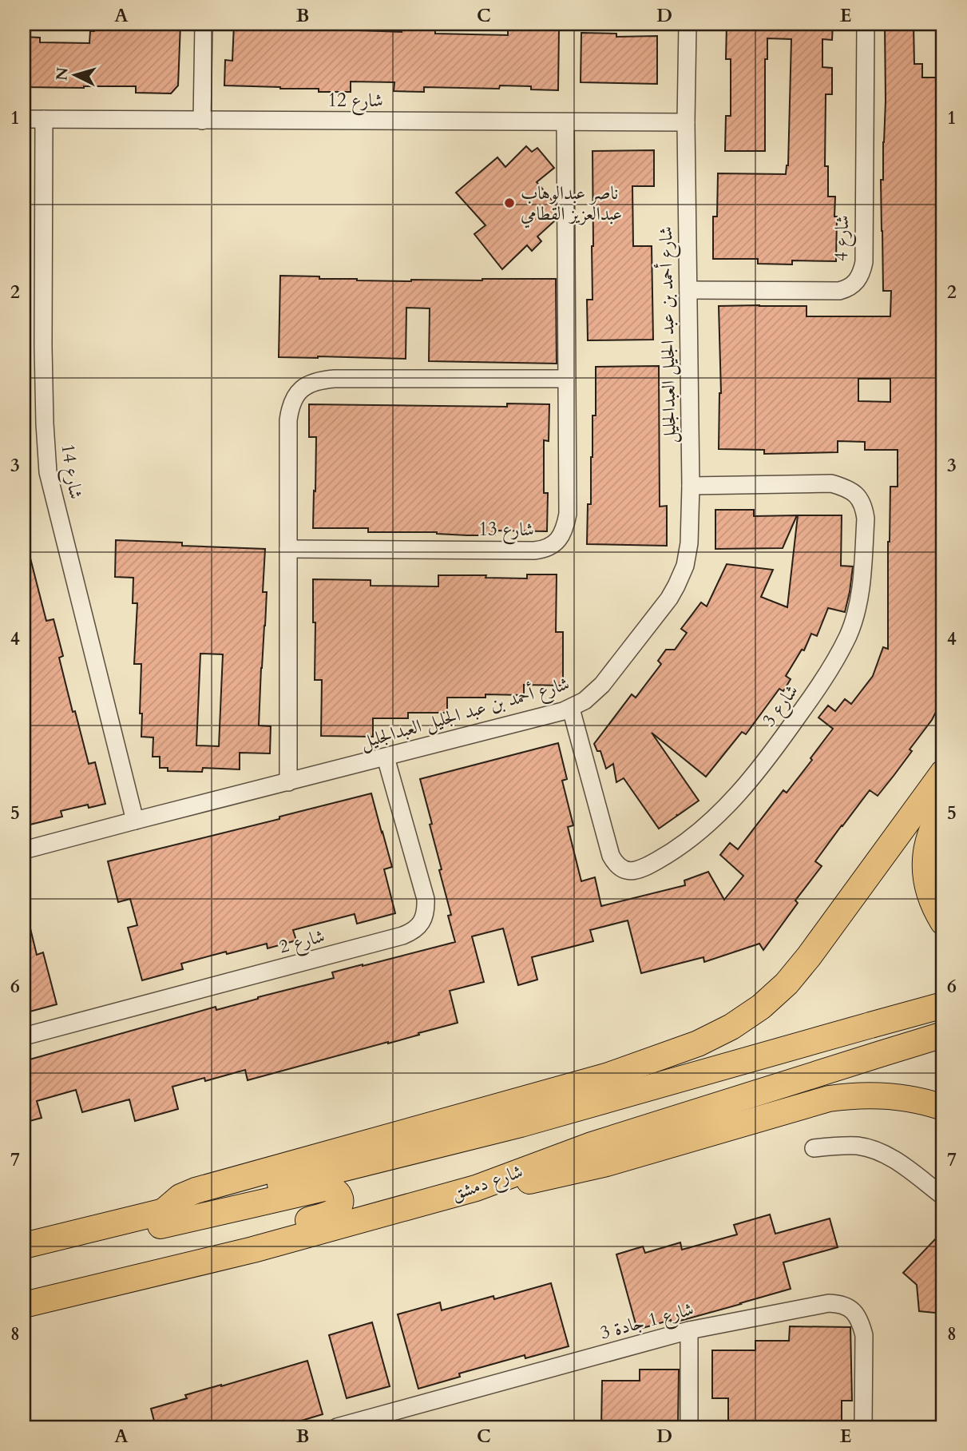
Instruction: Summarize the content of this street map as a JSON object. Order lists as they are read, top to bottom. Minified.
{"streets":{"main road":["شارع دمشق"],"street":["شارع 12","شارع 4","شارع أحمد بن عبد الجليل العبدالجليل","شارع 14","شارع 13","شارع 3","شارع 2","شارع 1 جادة 3"]},"crossings":[["شارع 12","شارع أحمد بن عبد الجليل العبدالجليل"],["شارع 12","شارع 14"],["شارع 12","شارع 13"],["شارع 4","شارع أحمد بن عبد الجليل العبدالجليل"],["شارع أحمد بن عبد الجليل العبدالجليل","شارع 14"],["شارع أحمد بن عبد الجليل العبدالجليل","شارع 3"],["شارع أحمد بن عبد الجليل العبدالجليل","شارع 2"]],"places":["ناصر عبدالوهاب عبدالعزيز القطامي"],"north":"left","grid":{"columns":["A","B","C","D","E"],"rows":["1","2","3","4","5","6","7","8"]}}
